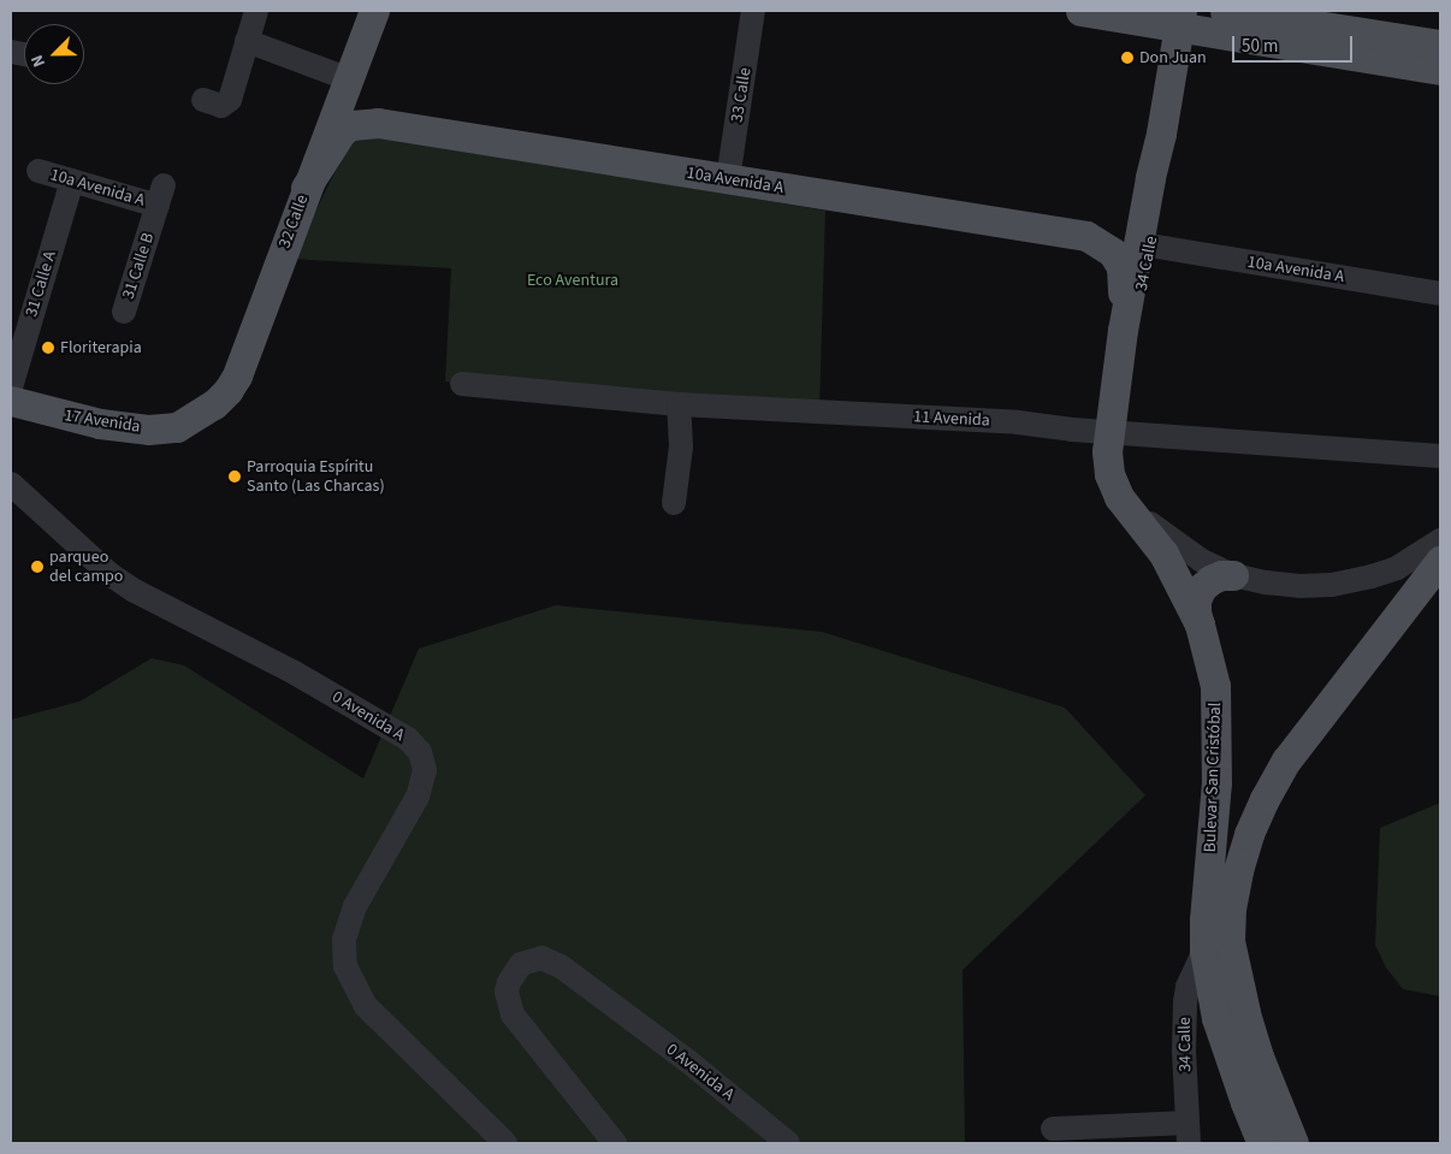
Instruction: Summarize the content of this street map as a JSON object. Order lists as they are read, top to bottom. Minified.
{"streets":{"main road":["10a Avenida A","32 Calle","34 Calle","17 Avenida","Bulevar San Cristóbal"],"street":["33 Calle","31 Calle B","31 Calle A","11 Avenida","0 Avenida A"]},"crossings":[["33 Calle","10a Avenida A"],["10a Avenida A","32 Calle"],["10a Avenida A","34 Calle"],["10a Avenida A","31 Calle B"],["10a Avenida A","31 Calle A"],["32 Calle","17 Avenida"],["34 Calle","11 Avenida"],["34 Calle","Bulevar San Cristóbal"],["11 Avenida","Bulevar San Cristóbal"]],"parks":["Eco Aventura"],"places":["Don Juan","Floriterapia","Parroquia Espíritu Santo (Las Charcas)","parqueo del campo"],"scale_bar":"50 m","north":"bottom left"}
